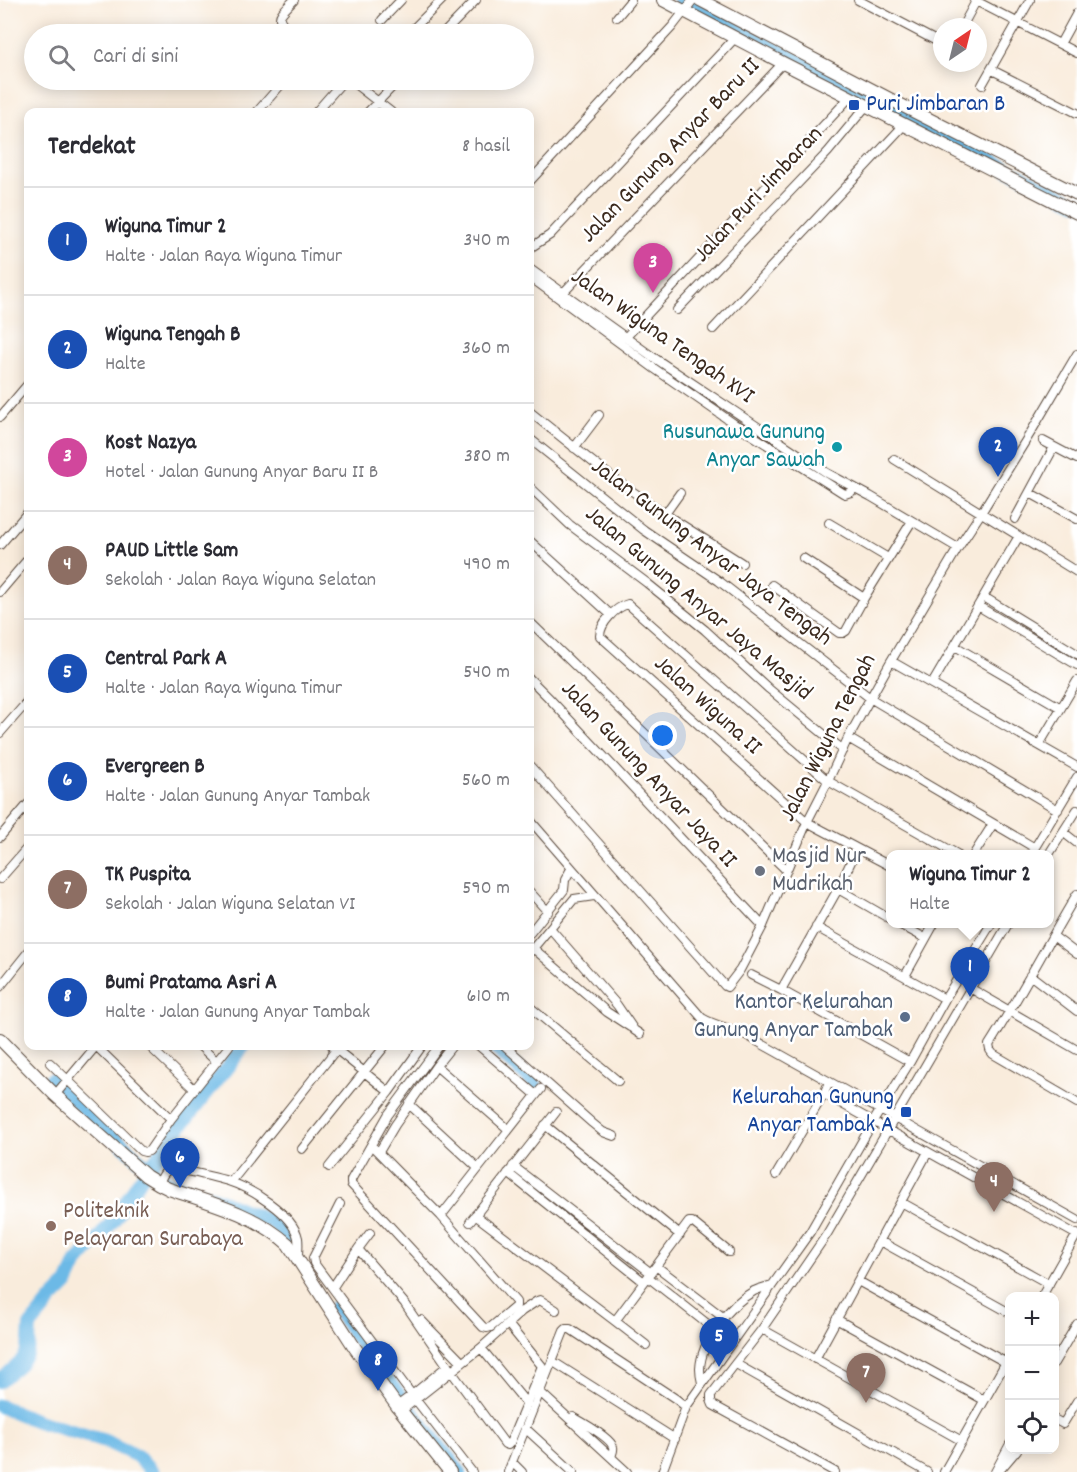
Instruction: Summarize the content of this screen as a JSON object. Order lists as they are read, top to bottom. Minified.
{"streets":{"street":["Jalan Gunung Anyar Baru II","Jalan Puri Jimbaran","Jalan Wiguna Tengah XVI","Jalan Gunung Anyar Jaya Tengah","Jalan Gunung Anyar Jaya Masjid","Jalan Wiguna II","Jalan Wiguna Tengah","Jalan Gunung Anyar Jaya II"]},"crossings":[["Jalan Gunung Anyar Baru II","Jalan Wiguna Tengah XVI"],["Jalan Wiguna Tengah XVI","Jalan Wiguna Tengah"],["Jalan Gunung Anyar Jaya Tengah","Jalan Wiguna Tengah"],["Jalan Gunung Anyar Jaya Masjid","Jalan Wiguna Tengah"],["Jalan Wiguna II","Jalan Wiguna Tengah"],["Jalan Wiguna Tengah","Jalan Gunung Anyar Jaya II"]],"places":{"transit":["Puri Jimbaran B","Kelurahan Gunung Anyar Tambak A"],"other":["Rusunawa Gunung Anyar Sawah","Masjid Nur Mudrikah","Kantor Kelurahan Gunung Anyar Tambak","Politeknik Pelayaran Surabaya"]},"north":"top right","page":{"search":"Cari di sini","heading":["Terdekat","8 hasil"],"list":[{"mark":"1","name":"Wiguna Timur 2","note":"Halte · Jalan Raya Wiguna Timur","value":"340 m"},{"mark":"2","name":"Wiguna Tengah B","note":"Halte","value":"360 m"},{"mark":"3","name":"Kost Nazya","note":"Hotel · Jalan Gunung Anyar Baru II B","value":"380 m"},{"mark":"4","name":"PAUD Little Sam","note":"Sekolah · Jalan Raya Wiguna Selatan","value":"490 m"},{"mark":"5","name":"Central Park A","note":"Halte · Jalan Raya Wiguna Timur","value":"540 m"},{"mark":"6","name":"Evergreen B","note":"Halte · Jalan Gunung Anyar Tambak","value":"560 m"},{"mark":"7","name":"TK Puspita","note":"Sekolah · Jalan Wiguna Selatan VI","value":"590 m"},{"mark":"8","name":"Bumi Pratama Asri A","note":"Halte · Jalan Gunung Anyar Tambak","value":"610 m"}],"pins":["3","2","1","6","4","5","8","7"],"popup":["Wiguna Timur 2","Halte"],"map_buttons":["+","−"]}}
